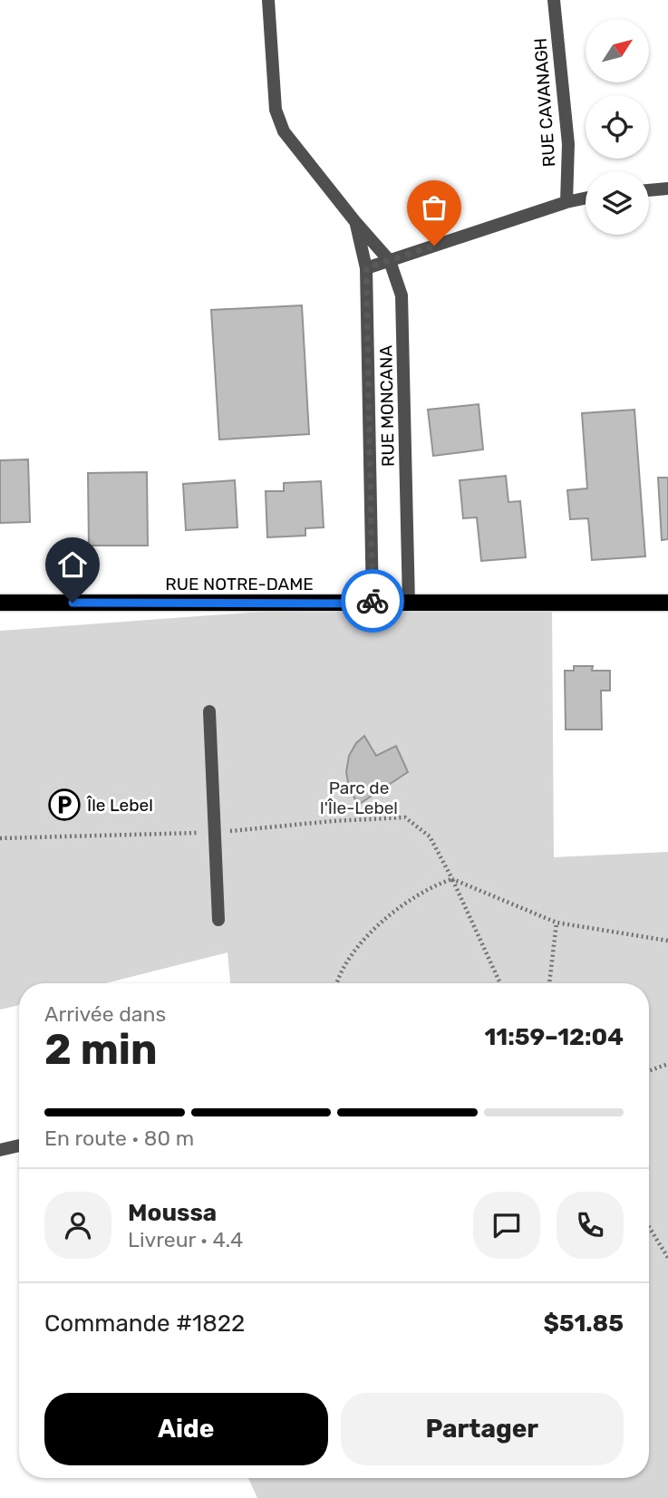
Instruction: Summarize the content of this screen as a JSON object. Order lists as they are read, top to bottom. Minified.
{"streets":{"main road":["RUE NOTRE-DAME"],"street":["RUE CAVANAGH","RUE MONCANA"]},"crossings":[["RUE MONCANA","RUE NOTRE-DAME"]],"parks":["Parc de l'Île-Lebel"],"places":{"parking":["Île Lebel"]},"north":"top right","page":{"heading":["2 min","Arrivée dans","11:59–12:04"],"panel":["Moussa","Livreur · 4.4","Commande #1822","$51.85"],"bar":"En route · 80 m","buttons":["Aide","Partager"]}}
